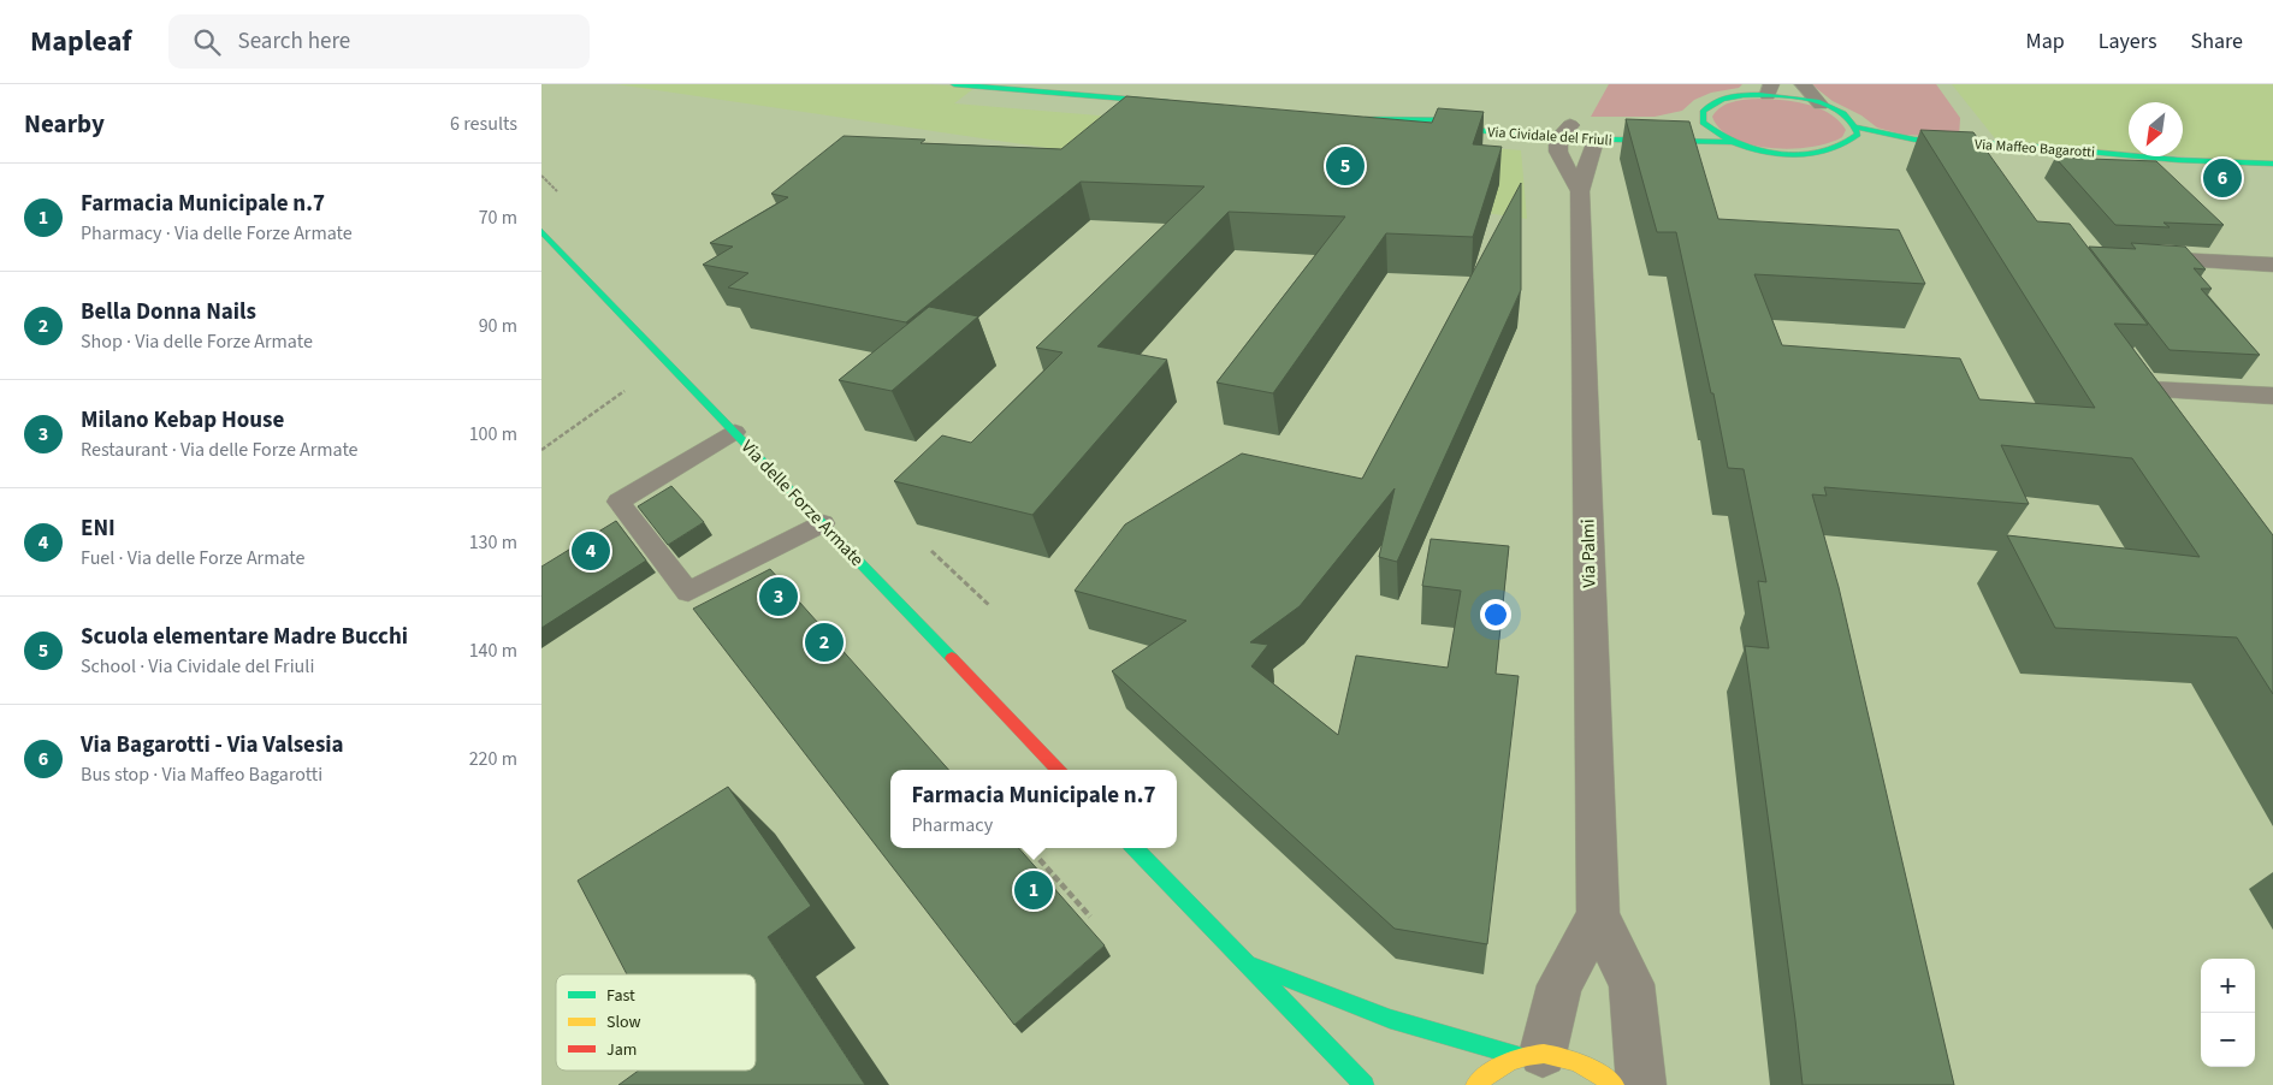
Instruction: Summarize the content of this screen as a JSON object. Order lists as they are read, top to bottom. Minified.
{"streets":{"street":["Via Cividale del Friuli","Via Maffeo Bagarotti","Via delle Forze Armate","Via Palmi"]},"crossings":[["Via Cividale del Friuli","Via Palmi"]],"legend":["Fast","Slow","Jam"],"north":"bottom left","page":{"header":"Mapleaf","search":"Search here","nav":["Map","Layers","Share"],"heading":["Nearby","6 results"],"pins":["5","6","4","3","2","1"],"list":[{"mark":"1","name":"Farmacia Municipale n.7","note":"Pharmacy · Via delle Forze Armate","value":"70 m"},{"mark":"2","name":"Bella Donna Nails","note":"Shop · Via delle Forze Armate","value":"90 m"},{"mark":"3","name":"Milano Kebap House","note":"Restaurant · Via delle Forze Armate","value":"100 m"},{"mark":"4","name":"ENI","note":"Fuel · Via delle Forze Armate","value":"130 m"},{"mark":"5","name":"Scuola elementare Madre Bucchi","note":"School · Via Cividale del Friuli","value":"140 m"},{"mark":"6","name":"Via Bagarotti - Via Valsesia","note":"Bus stop · Via Maffeo Bagarotti","value":"220 m"}],"popup":["Farmacia Municipale n.7","Pharmacy"],"map_buttons":["+","−"]}}
